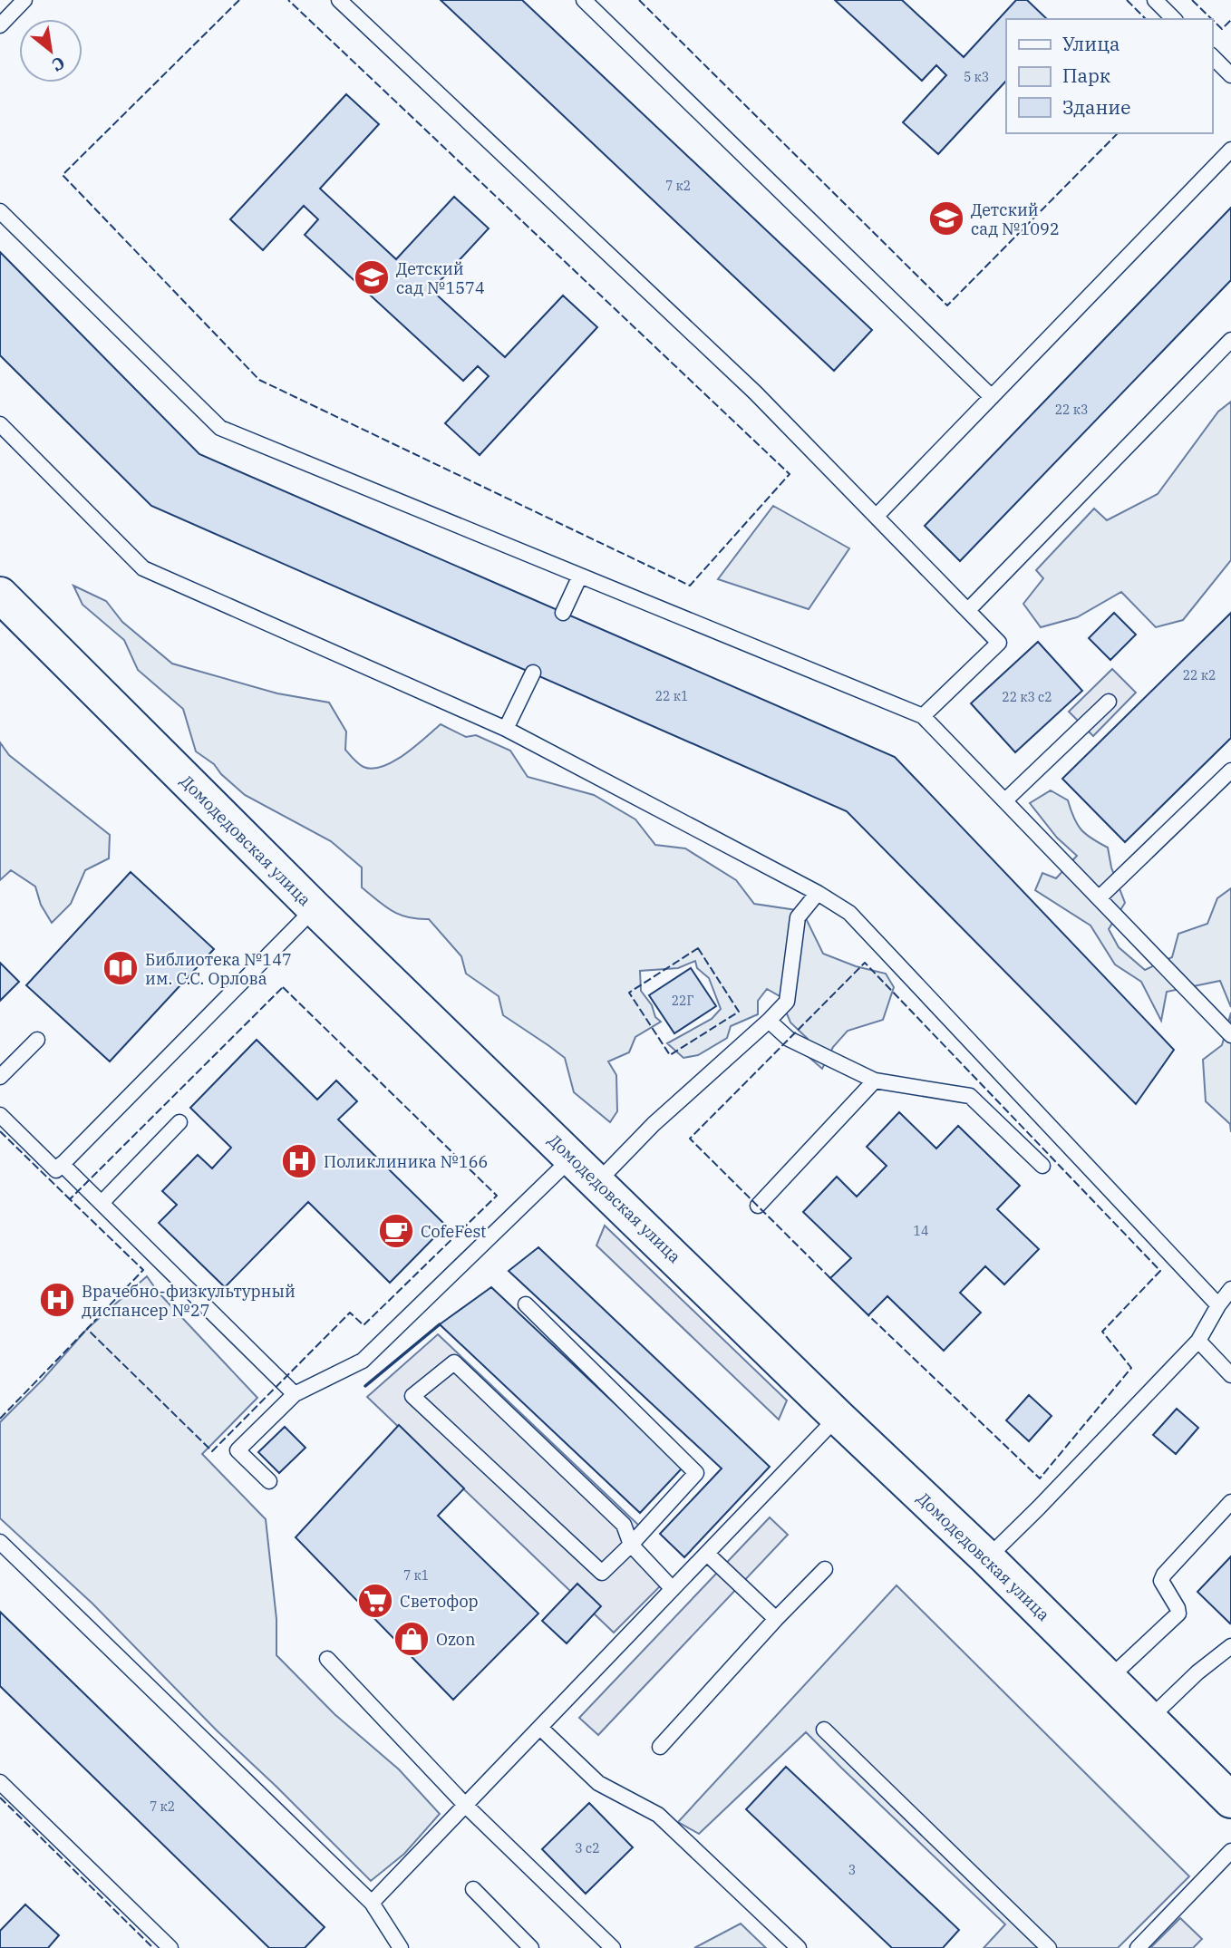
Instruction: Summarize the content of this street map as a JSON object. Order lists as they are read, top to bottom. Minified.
{"streets":{"street":["Домодедовская улица"]},"places":{"school or university":["Детский сад №1092","Детский сад №1574"],"library":["Библиотека №147 им. С.С. Орлова"],"hospital":["Поликлиника №166","Врачебно-физкультурный диспансер №27"],"cafe":["CofeFest"],"supermarket":["Светофор"],"shop":["Ozon"]},"house_numbers":["5 к3","7 к2","22 к3","22 к2","22 к1","22 к3 с2","22Г","14","7 к1","7 к2","3 с2","3"],"legend":["Улица","Парк","Здание"],"north":"bottom right"}
